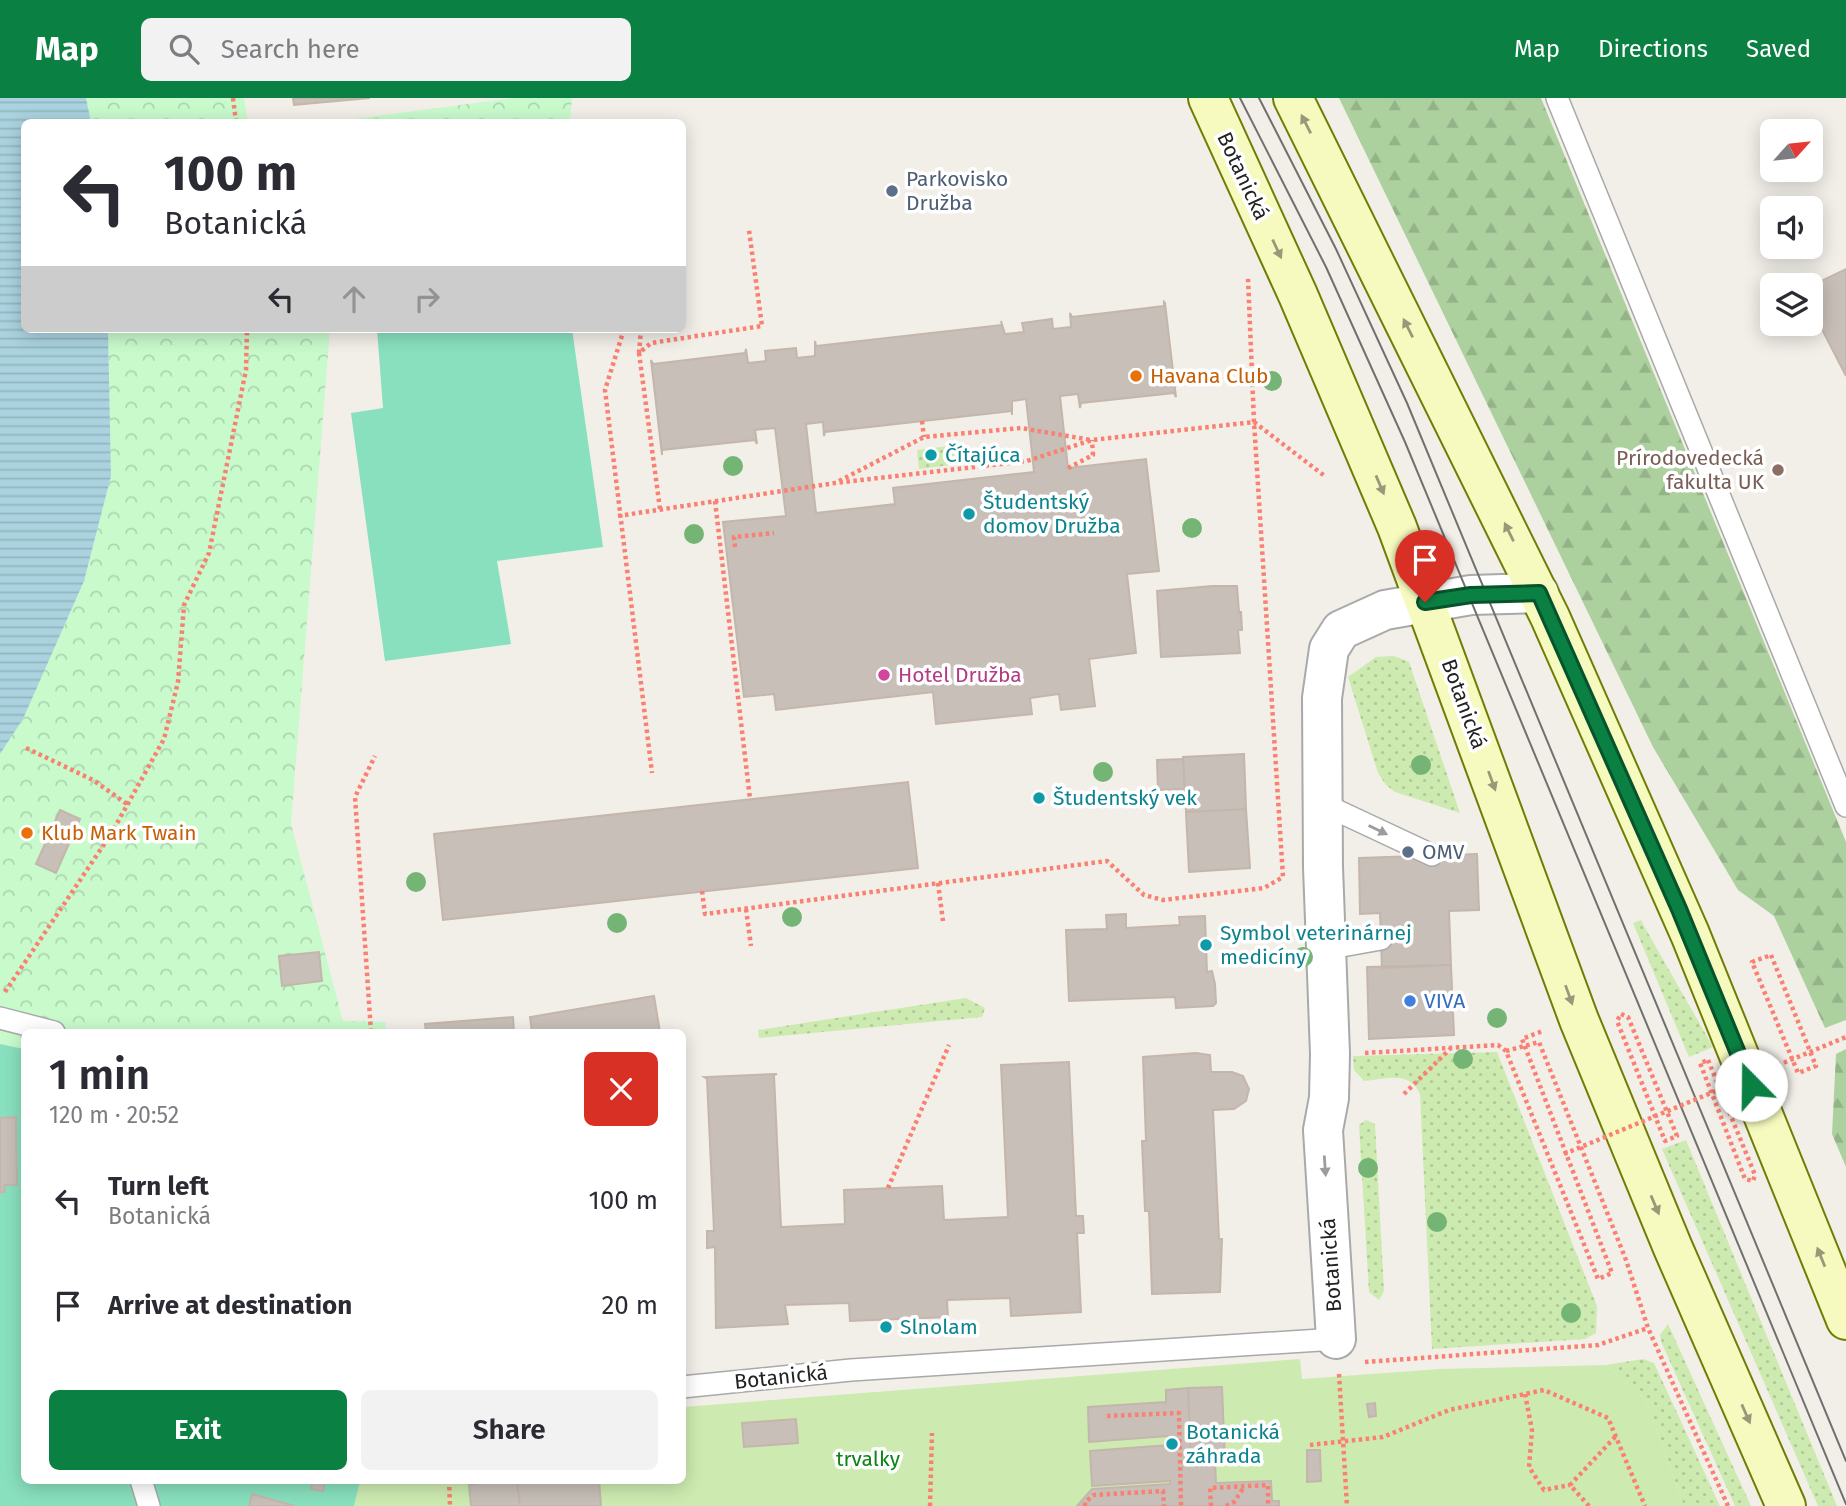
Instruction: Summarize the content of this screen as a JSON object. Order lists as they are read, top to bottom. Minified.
{"streets":{"main road":["Botanická"]},"parks":["trvalky"],"places":["Parkovisko Družba","Havana Club","Čítajúca","Prírodovedecká fakulta UK","Študentský domov Družba","Hotel Družba","Študentský vek","Klub Mark Twain","OMV","Symbol veterinárnej medicíny","VIVA","Slnolam","Botanická záhrada"],"north":"top right","page":{"header":"Map","search":"Search here","nav":["Map","Directions","Saved"],"turn":["100 m","Botanická"],"heading":["1 min","120 m · 20:52"],"list":[{"name":"Turn left","note":"Botanická","value":"100 m"},{"name":"Arrive at destination","value":"20 m"}],"buttons":["Exit","Share"]}}
